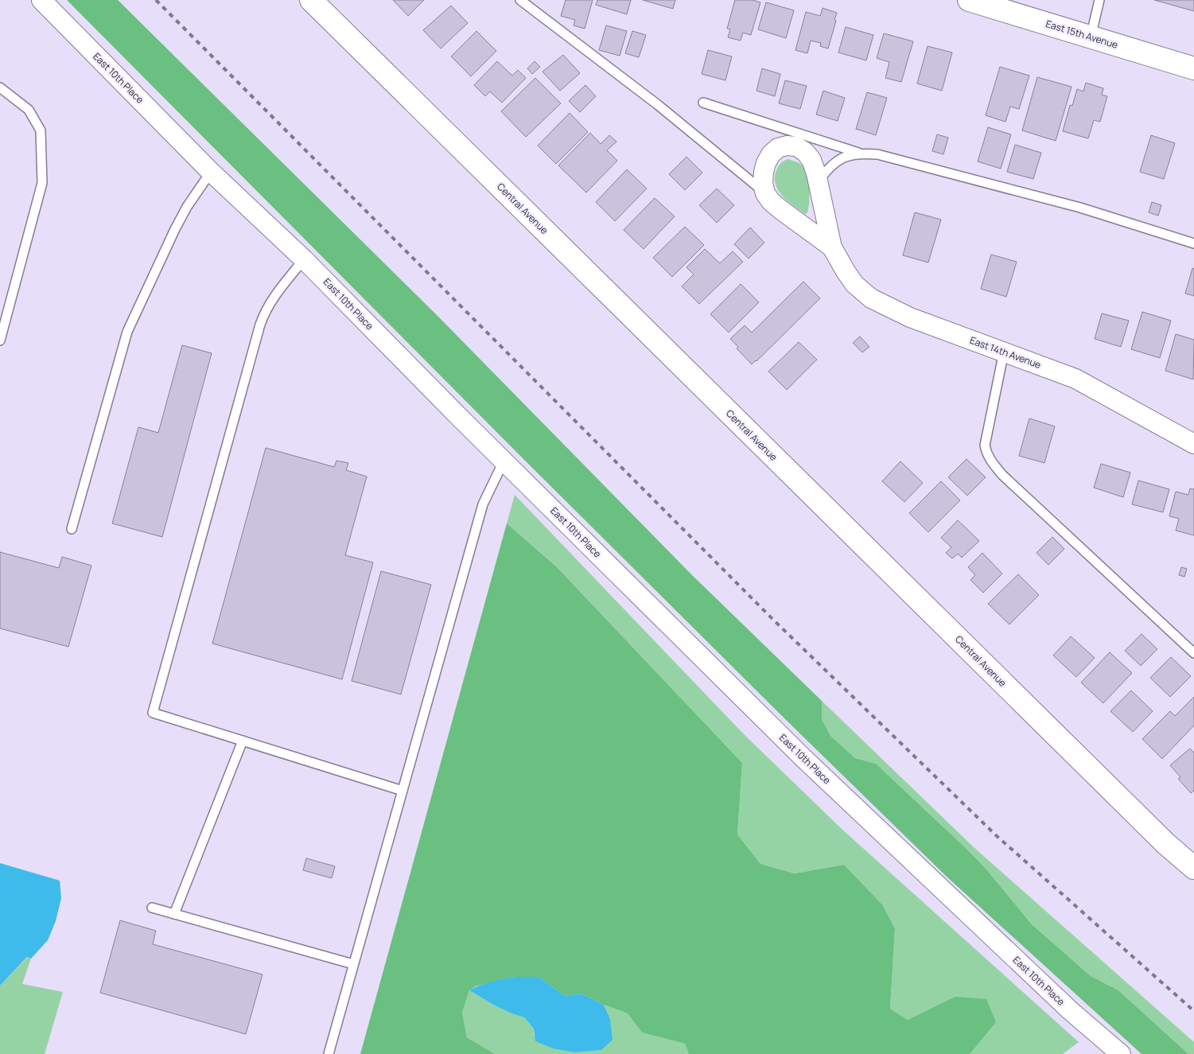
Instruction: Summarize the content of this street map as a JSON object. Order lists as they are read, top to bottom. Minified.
{"streets":{"street":["East 15th Avenue","East 10th Place","Central Avenue","East 14th Avenue"]}}
